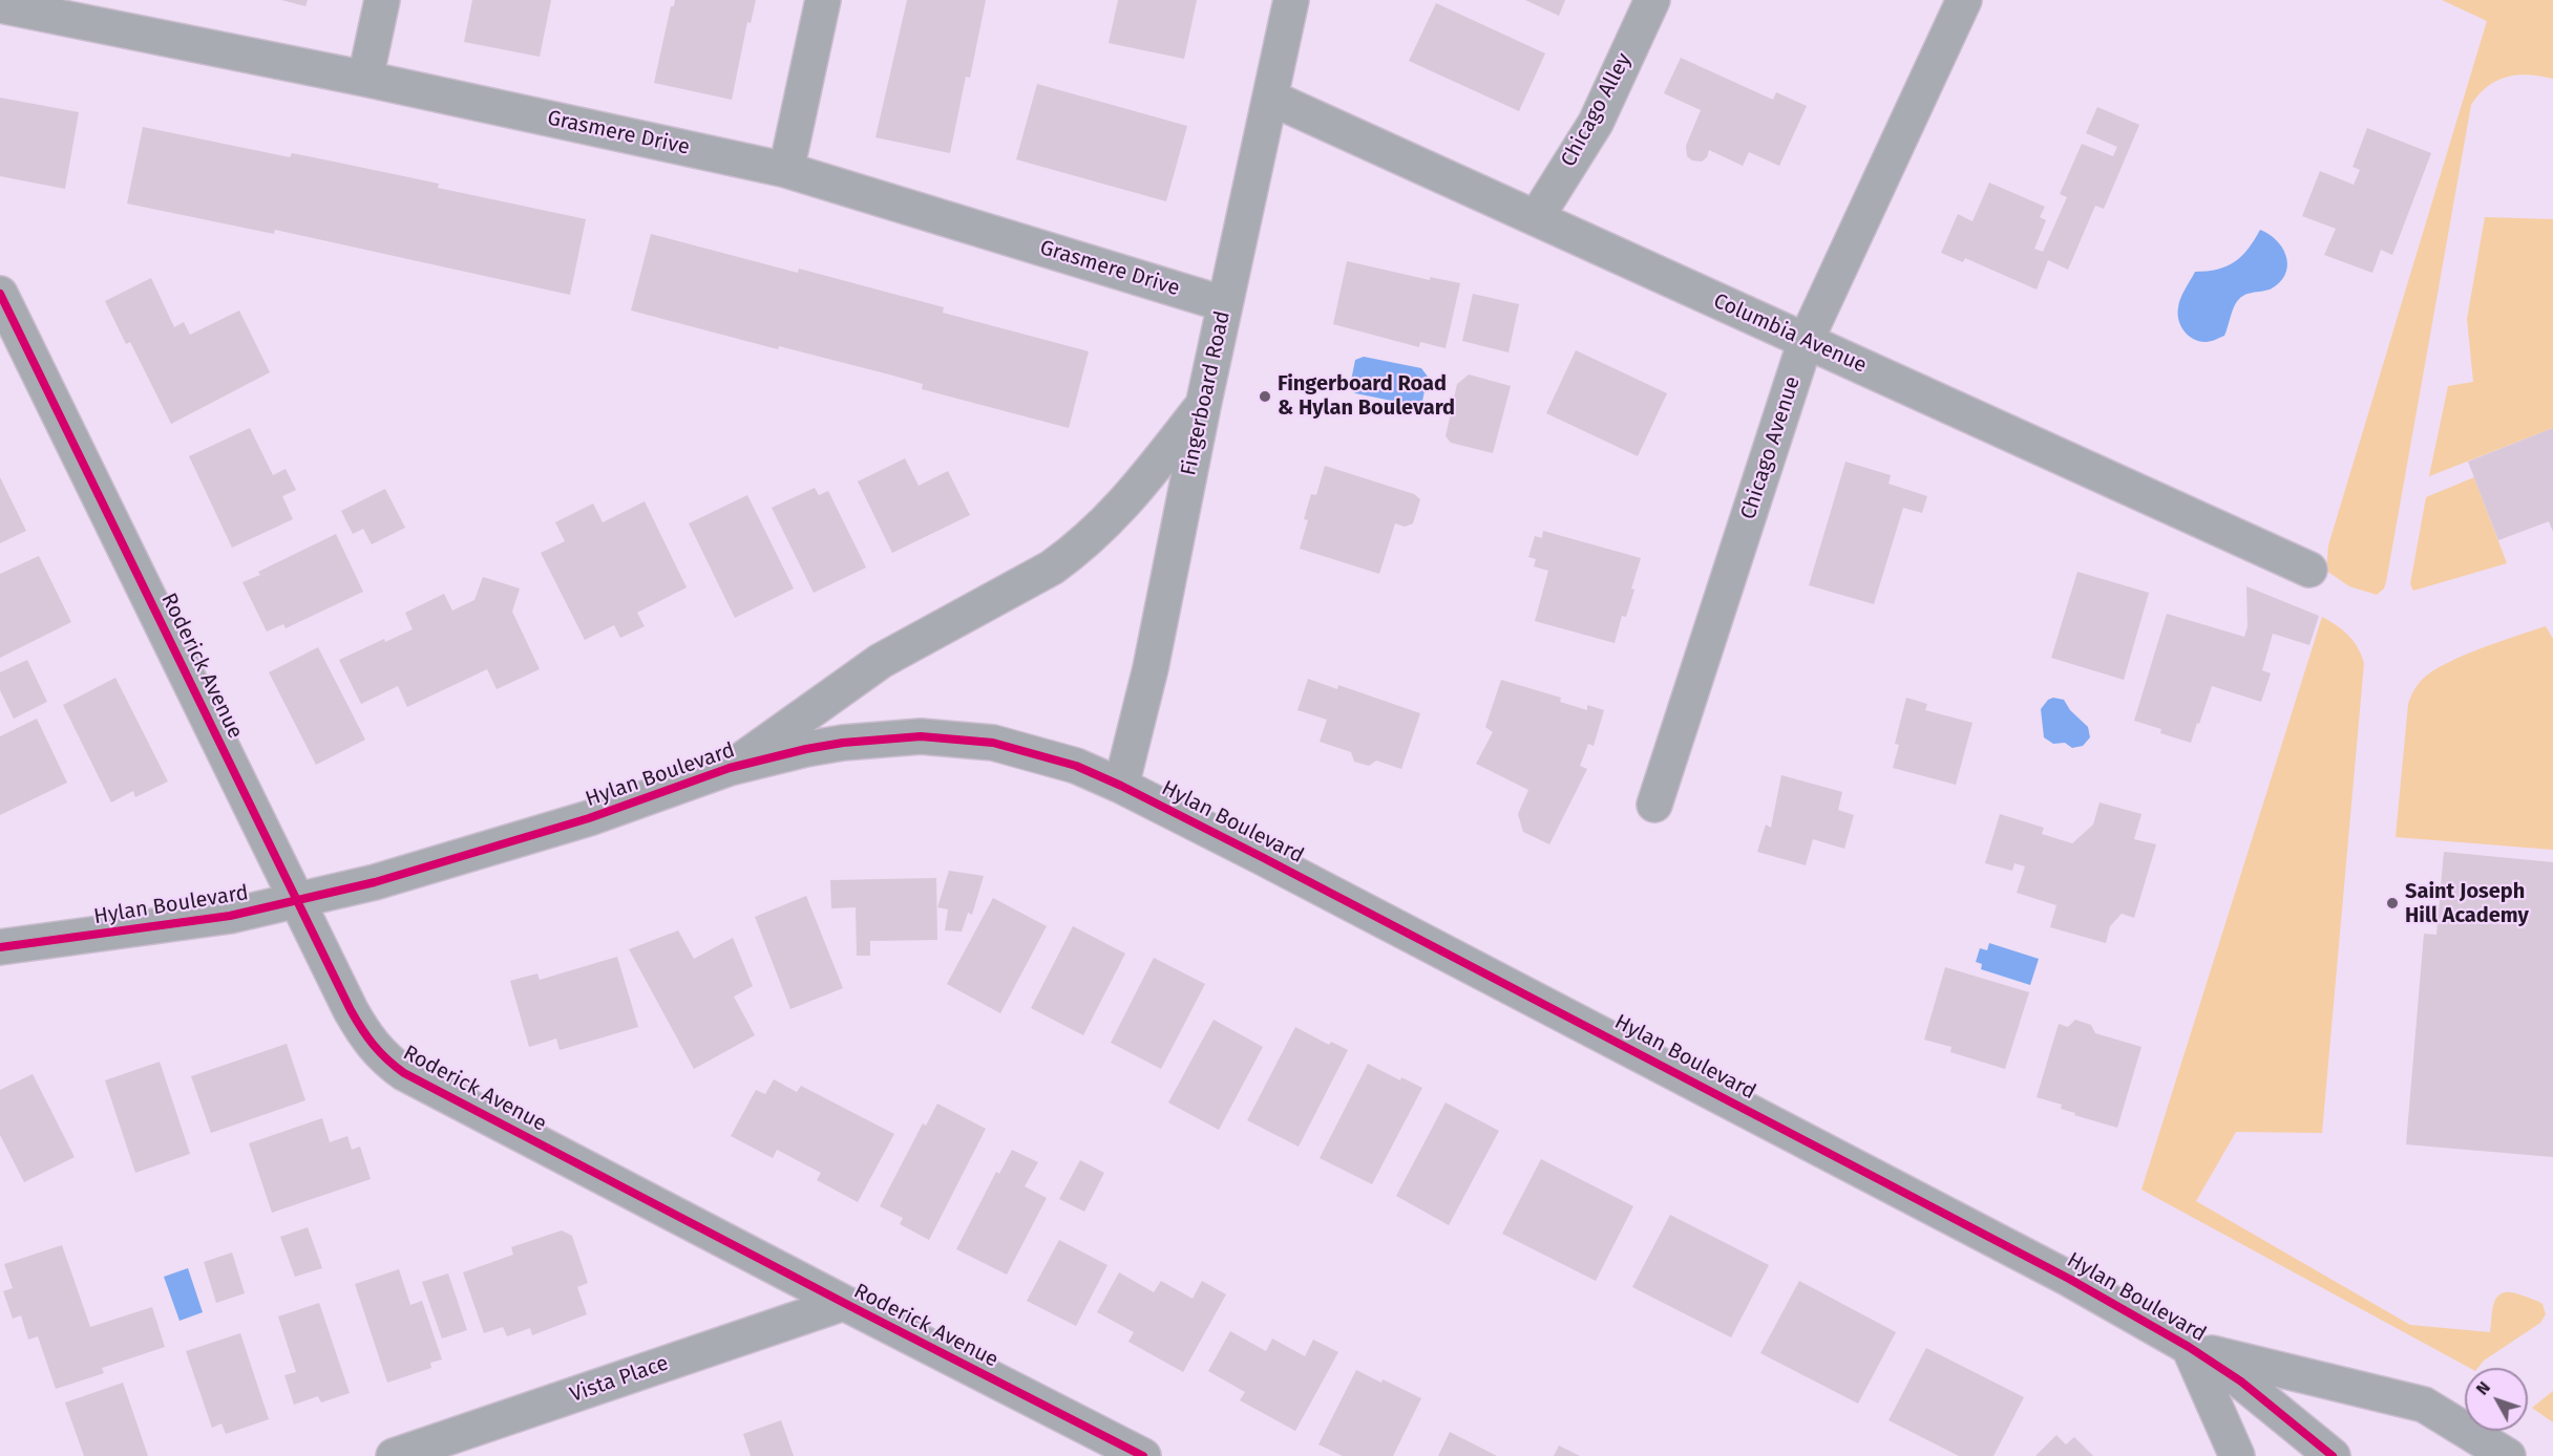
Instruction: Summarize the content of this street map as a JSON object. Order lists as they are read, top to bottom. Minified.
{"streets":{"street":["Chicago Alley","Grasmere Drive","Columbia Avenue","Fingerboard Road","Chicago Avenue","Roderick Avenue","Hylan Boulevard","Vista Place"]},"crossings":[["Chicago Alley","Columbia Avenue"],["Grasmere Drive","Fingerboard Road"],["Columbia Avenue","Fingerboard Road"],["Columbia Avenue","Chicago Avenue"],["Fingerboard Road","Hylan Boulevard"],["Roderick Avenue","Hylan Boulevard"],["Roderick Avenue","Vista Place"]],"places":["Fingerboard Road & Hylan Boulevard","Saint Joseph Hill Academy"],"north":"top left"}
